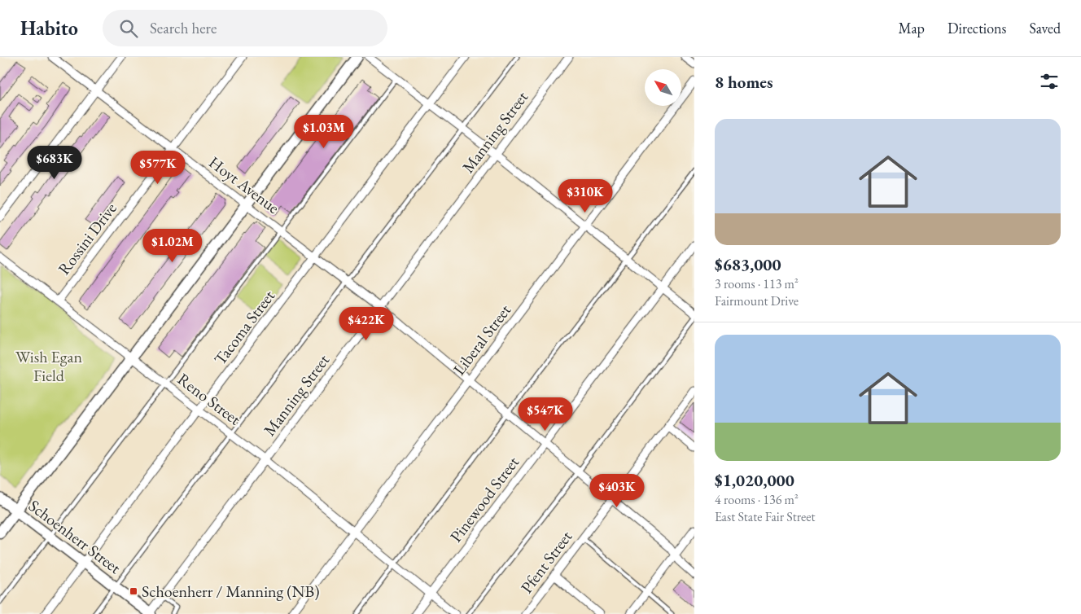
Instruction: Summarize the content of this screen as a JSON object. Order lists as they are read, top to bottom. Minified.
{"streets":{"street":["Manning Street","Hoyt Avenue","Rossini Drive","Tacoma Street","Liberal Street","Reno Street","Pinewood Street","Schoenherr Street","Pfent Street"]},"crossings":[["Manning Street","Hoyt Avenue"],["Manning Street","Reno Street"],["Manning Street","Schoenherr Street"],["Hoyt Avenue","Rossini Drive"],["Hoyt Avenue","Tacoma Street"],["Hoyt Avenue","Liberal Street"],["Hoyt Avenue","Pinewood Street"],["Hoyt Avenue","Pfent Street"],["Rossini Drive","Reno Street"],["Tacoma Street","Reno Street"],["Tacoma Street","Schoenherr Street"],["Liberal Street","Reno Street"],["Reno Street","Pinewood Street"]],"parks":["Wish Egan Field"],"places":{"transit":["Schoenherr / Manning (NB)"]},"north":"top left","page":{"header":"Habito","search":"Search here","nav":["Map","Directions","Saved"],"heading":"8 homes","list":[{"name":"$683,000","note":"3 rooms · 113 m² · Fairmount Drive"},{"name":"$1,020,000","note":"4 rooms · 136 m² · East State Fair Street"}],"price":["$1.03M","$683K","$577K","$310K","$1.02M","$422K","$547K","$403K"]}}
